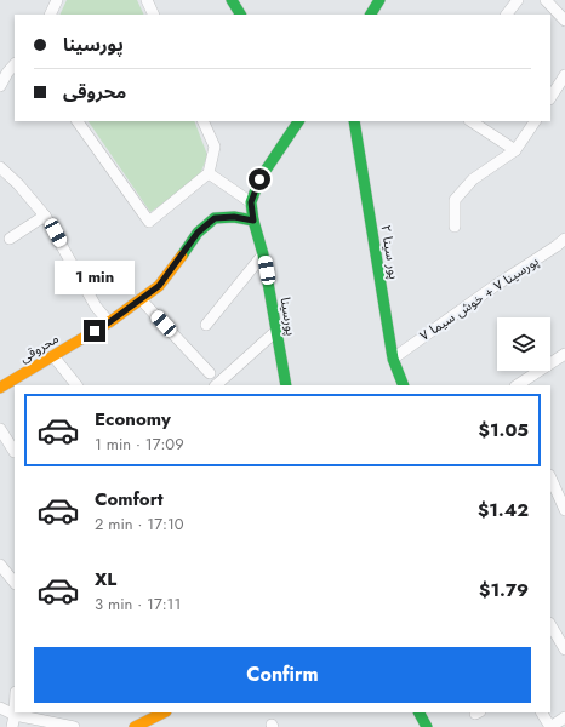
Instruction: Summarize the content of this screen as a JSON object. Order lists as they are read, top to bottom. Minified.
{"streets":{"street":["پور سینا ۲","پورسینا ۷ + خوش سیما ۷","پورسینا","محروقی"]},"crossings":[["پور سینا ۲","پورسینا ۷ + خوش سیما ۷"],["پورسینا","محروقی"]],"page":{"banner":["پورسینا","محروقی"],"bubble":"1 min","list":[{"name":"Economy","note":"1 min · 17:09","value":"$1.05"},{"name":"Comfort","note":"2 min · 17:10","value":"$1.42"},{"name":"XL","note":"3 min · 17:11","value":"$1.79"}],"buttons":"Confirm"}}
